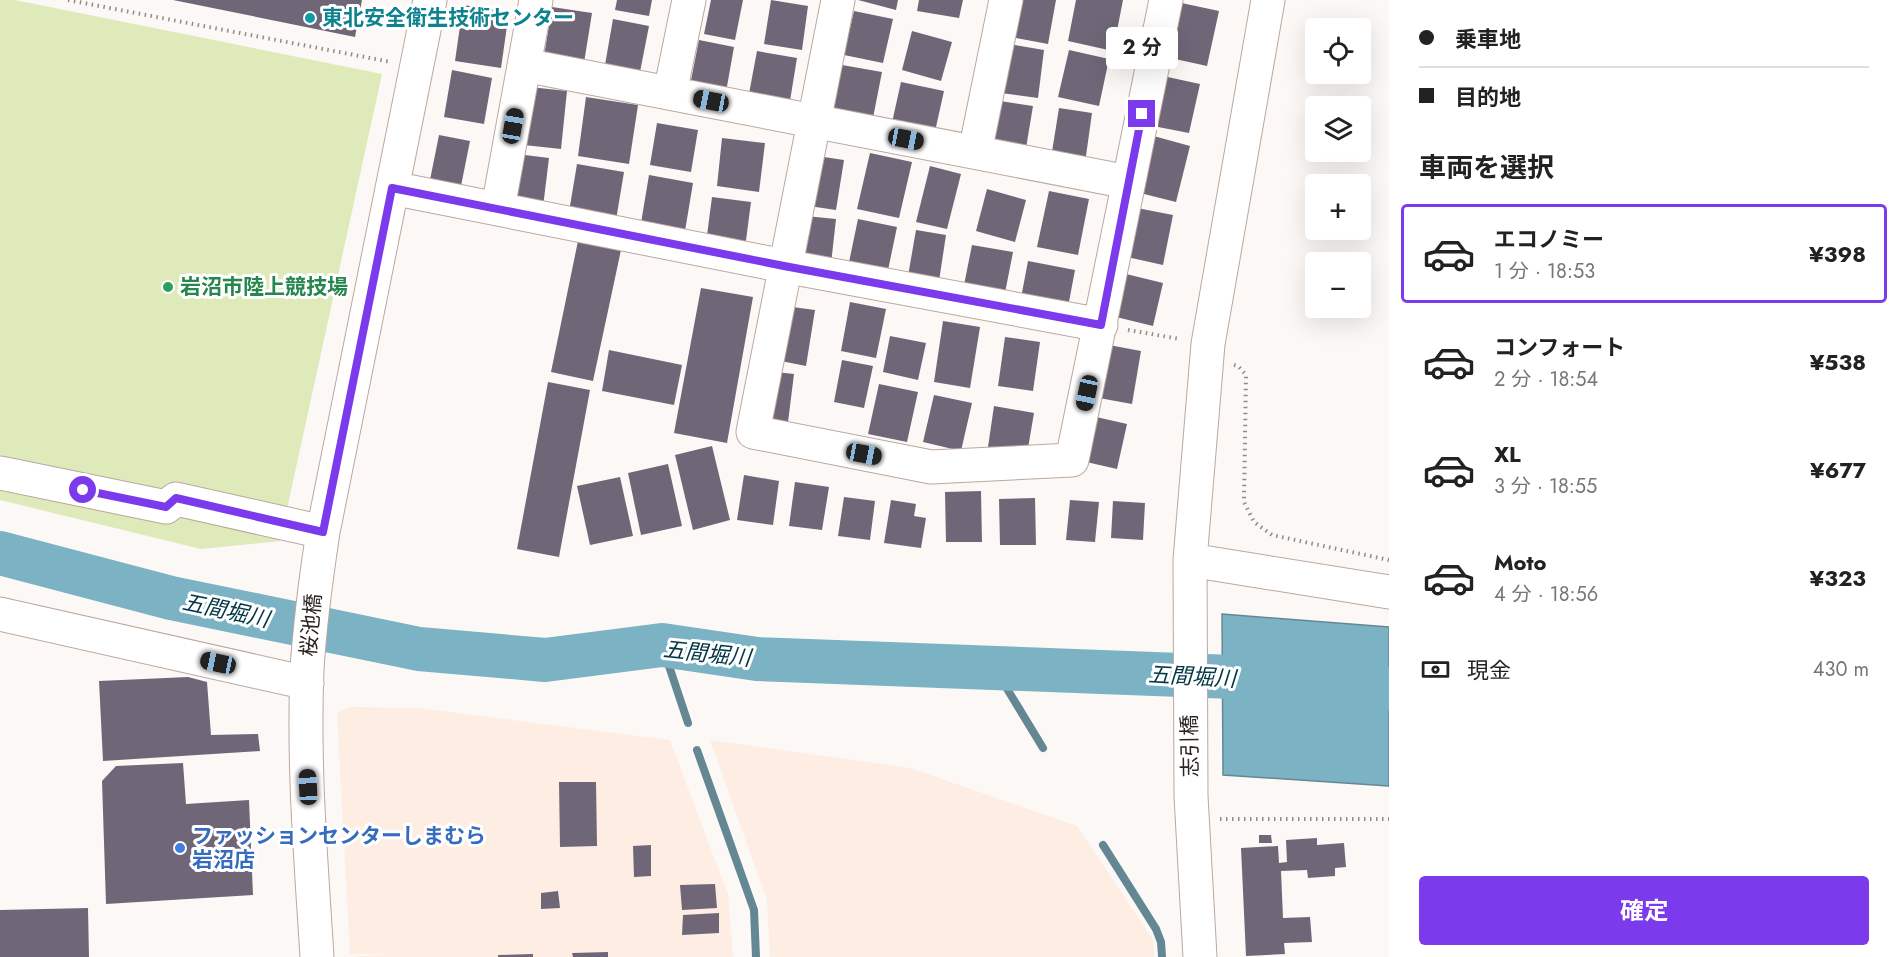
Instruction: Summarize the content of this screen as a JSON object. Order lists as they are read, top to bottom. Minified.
{"streets":{"street":["桜池橋","志引橋"]},"water":["五間堀川"],"places":["東北安全衛生技術センター","岩沼市陸上競技場","ファッションセンターしまむら 岩沼店"],"page":{"banner":["乗車地","目的地"],"map_buttons":["+","−"],"bubble":"2 分","heading":"車両を選択","list":[{"name":"エコノミー","note":"1 分 · 18:53","value":"¥398"},{"name":"コンフォート","note":"2 分 · 18:54","value":"¥538"},{"name":"XL","note":"3 分 · 18:55","value":"¥677"},{"name":"Moto","note":"4 分 · 18:56","value":"¥323"}],"pay":["現金","430 m"],"buttons":"確定"}}
